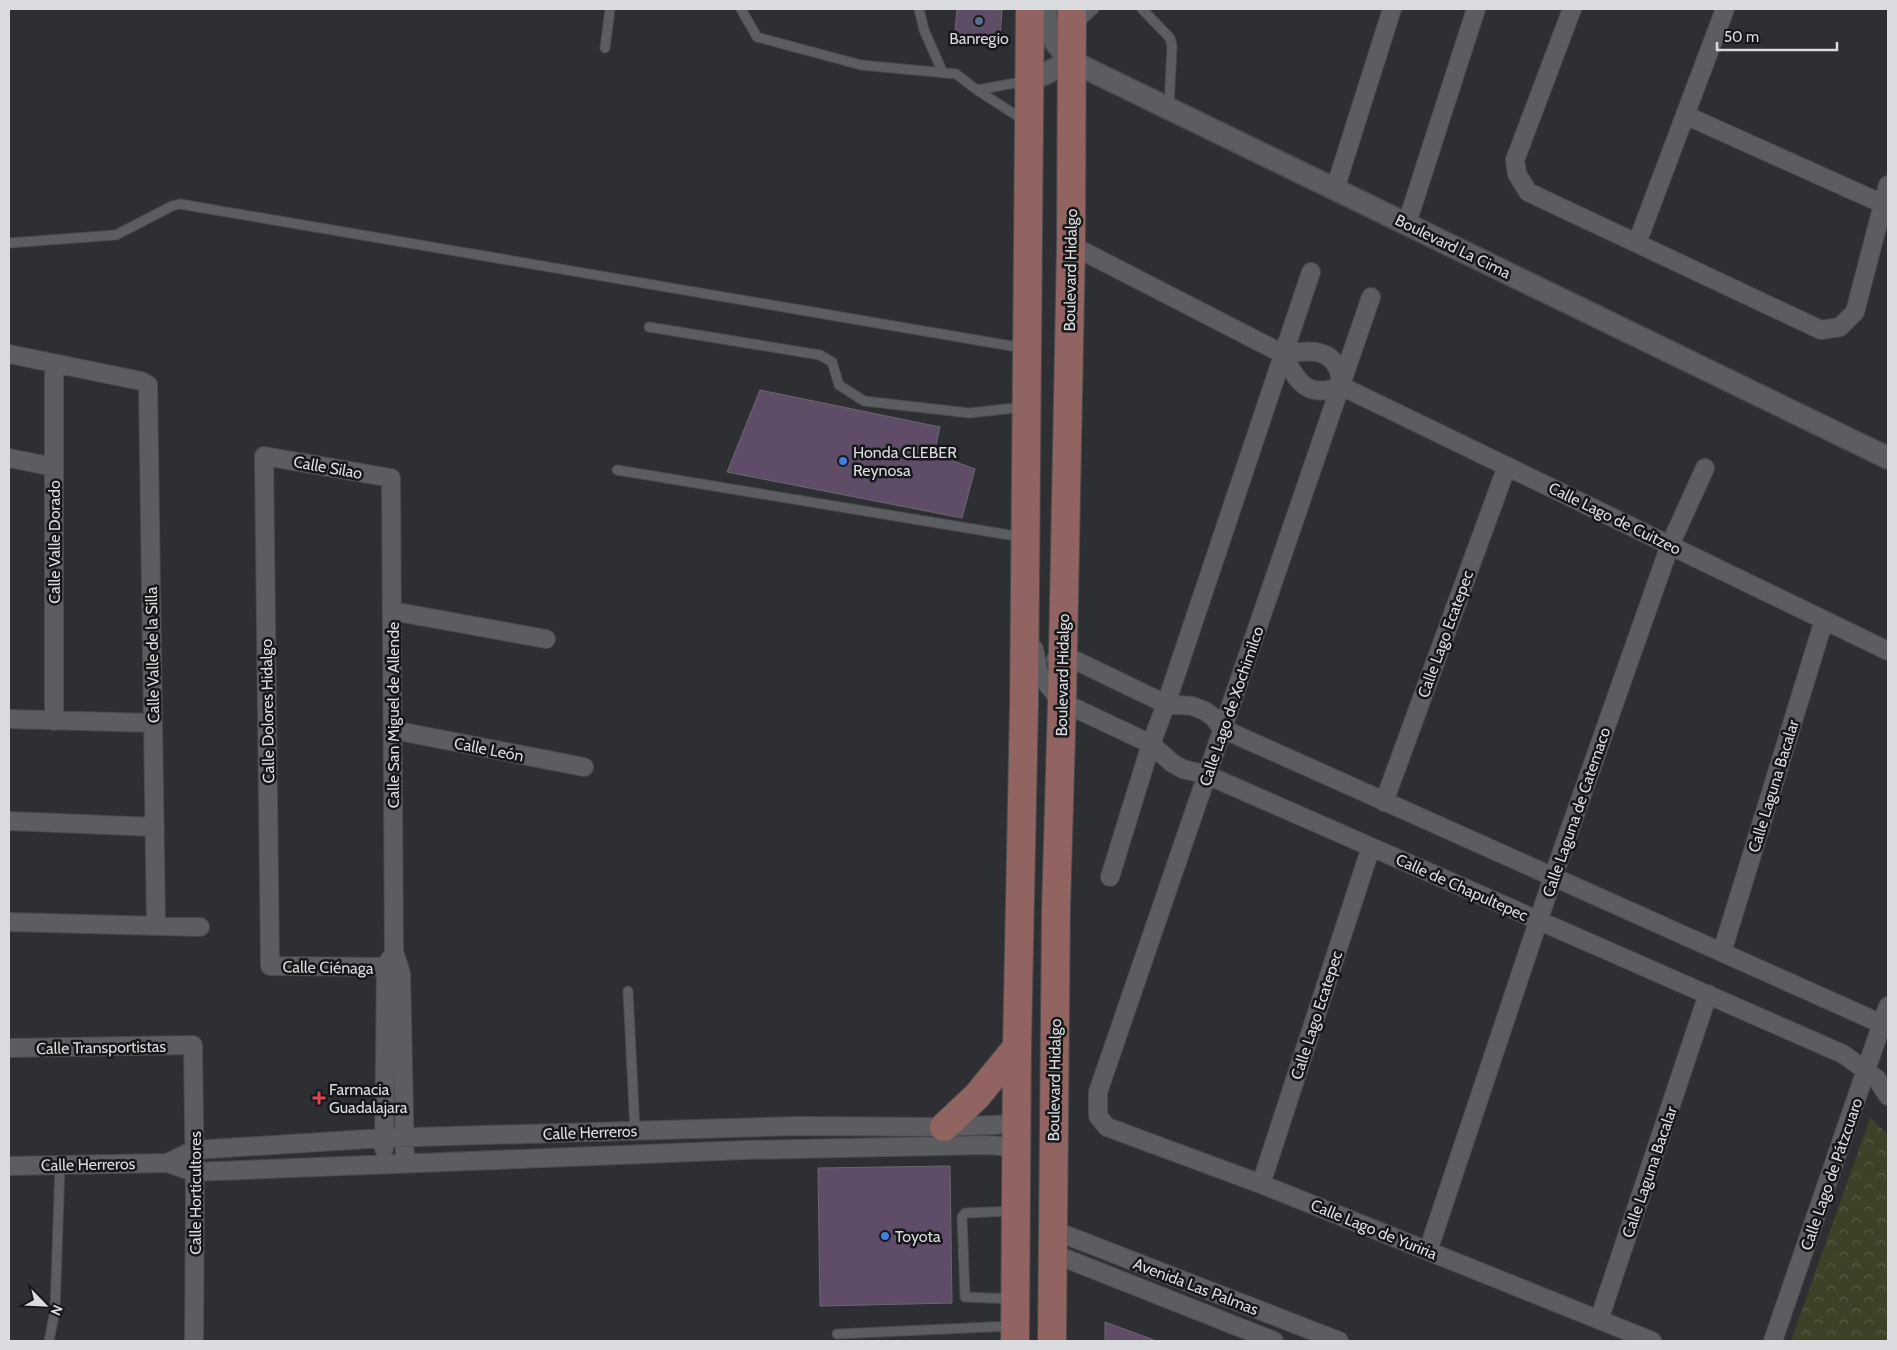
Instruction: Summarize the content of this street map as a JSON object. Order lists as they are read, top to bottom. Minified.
{"streets":{"main road":["Boulevard Hidalgo"],"street":["Boulevard La Cima","Calle Silao","Calle Lago de Cuitzeo","Calle Valle Dorado","Calle Lago Ecatepec","Calle Valle de la Silla","Calle Lago de Xochimilco","Calle Dolores Hidalgo","Calle San Miguel de Allende","Calle León","Calle Laguna Bacalar","Calle Laguna de Catemaco","Calle de Chapultepec","Calle Ciénaga","Calle Transportistas","Calle Herreros","Calle Lago de Pátzcuaro","Calle Horticultores","Calle Lago de Yuriria","Avenida Las Palmas"]},"crossings":[["Boulevard La Cima","Boulevard Hidalgo"],["Boulevard Hidalgo","Calle de Chapultepec"],["Boulevard Hidalgo","Avenida Las Palmas"],["Calle Silao","Calle Dolores Hidalgo"],["Calle Silao","Calle San Miguel de Allende"],["Calle Lago de Cuitzeo","Calle Lago Ecatepec"],["Calle Lago de Cuitzeo","Calle Lago de Xochimilco"],["Calle Lago de Cuitzeo","Calle Laguna Bacalar"],["Calle Lago de Cuitzeo","Calle Laguna de Catemaco"],["Calle Valle Dorado","Calle Valle de la Silla"],["Calle Lago Ecatepec","Calle de Chapultepec"],["Calle Lago Ecatepec","Calle Lago de Yuriria"],["Calle Lago de Xochimilco","Calle de Chapultepec"],["Calle Lago de Xochimilco","Calle Lago de Yuriria"],["Calle Dolores Hidalgo","Calle Ciénaga"],["Calle San Miguel de Allende","Calle León"],["Calle San Miguel de Allende","Calle Ciénaga"],["Calle Laguna Bacalar","Calle de Chapultepec"],["Calle Laguna Bacalar","Calle Lago de Yuriria"],["Calle Laguna de Catemaco","Calle de Chapultepec"],["Calle Laguna de Catemaco","Calle Lago de Yuriria"],["Calle de Chapultepec","Calle Lago de Pátzcuaro"],["Calle Transportistas","Calle Horticultores"],["Calle Herreros","Calle Horticultores"]],"places":{"other":["Banregio","Honda CLEBER Reynosa","Toyota"],"health":["Farmacia Guadalajara"]},"scale_bar":"50 m","north":"bottom right"}
